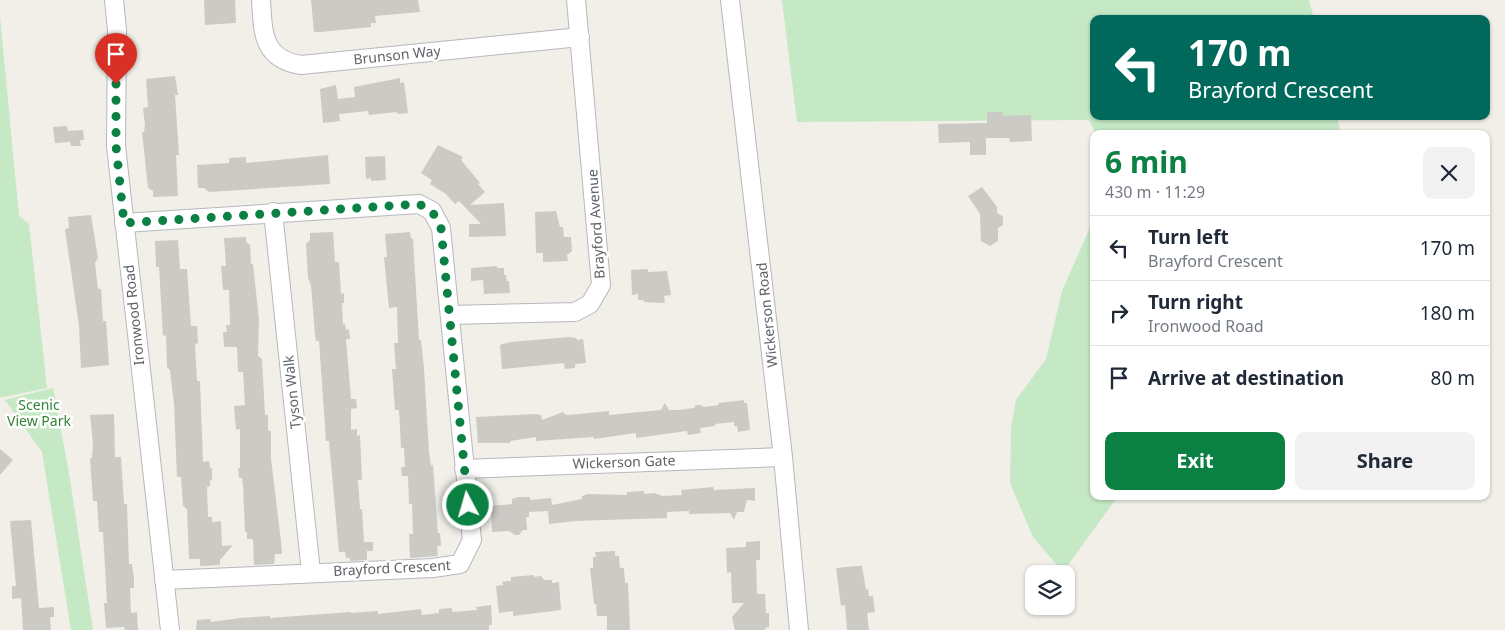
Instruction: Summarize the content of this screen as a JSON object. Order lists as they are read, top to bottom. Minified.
{"streets":{"street":["Brunson Way","Brayford Avenue","Ironwood Road","Wickerson Road","Tyson Walk","Wickerson Gate","Brayford Crescent"]},"crossings":[["Brunson Way","Brayford Avenue"],["Brayford Avenue","Brayford Crescent"],["Ironwood Road","Brayford Crescent"],["Wickerson Road","Wickerson Gate"],["Tyson Walk","Brayford Crescent"],["Wickerson Gate","Brayford Crescent"]],"parks":["Scenic View Park"],"page":{"turn":["170 m","Brayford Crescent"],"heading":["6 min","430 m · 11:29"],"list":[{"name":"Turn left","note":"Brayford Crescent","value":"170 m"},{"name":"Turn right","note":"Ironwood Road","value":"180 m"},{"name":"Arrive at destination","value":"80 m"}],"buttons":["Exit","Share"]}}
